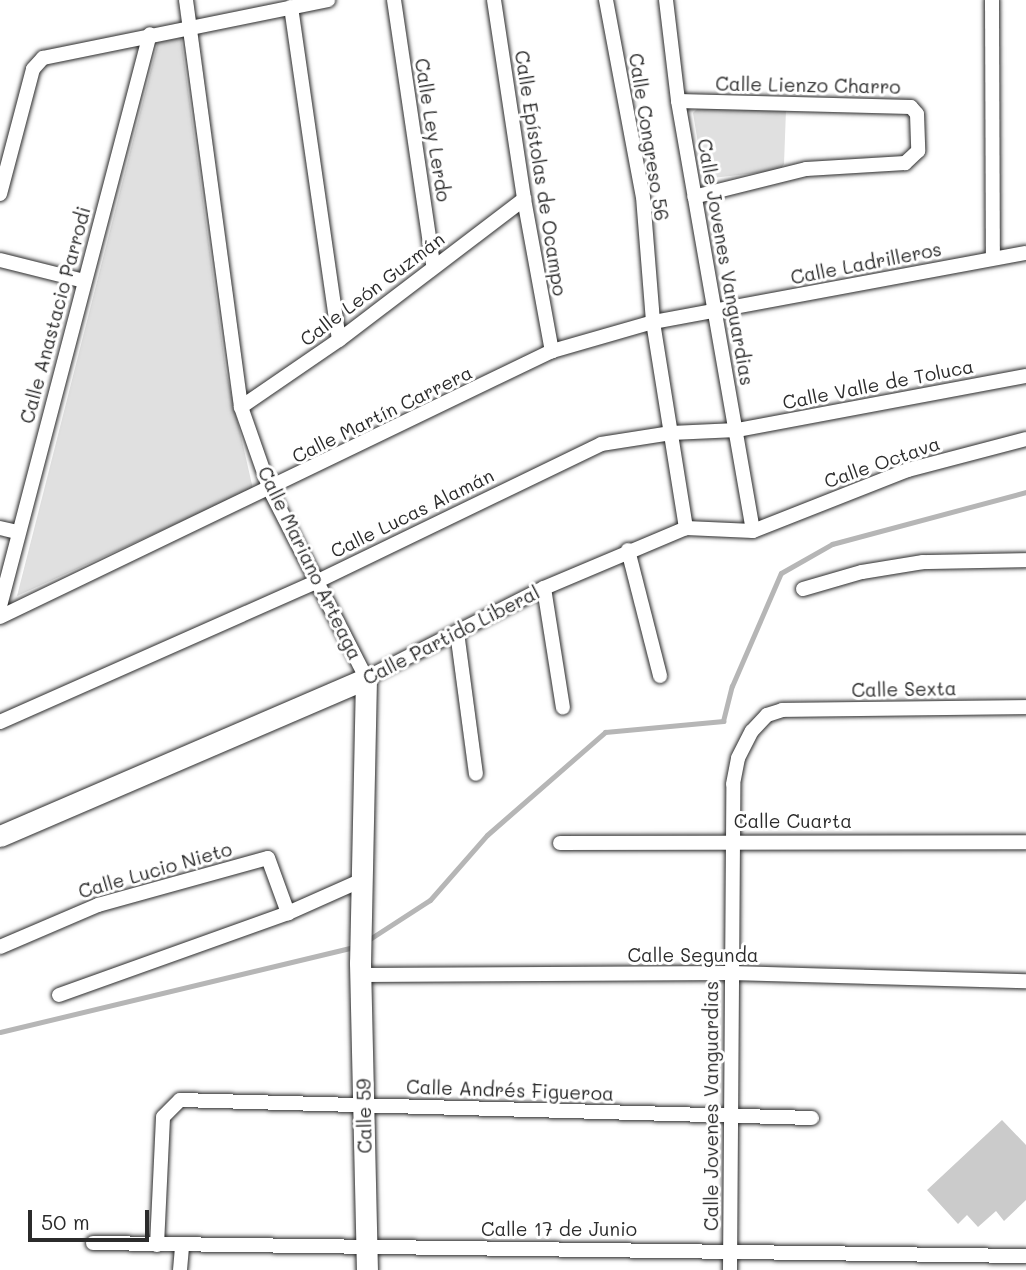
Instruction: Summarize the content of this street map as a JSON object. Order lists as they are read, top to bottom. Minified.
{"streets":{"street":["Calle Lienzo Charro","Calle Ley Lerdo","Calle Congreso 56","Calle Epístolas de Ocampo","Calle Jovenes Vanguardias","Calle Ladrilleros","Calle León Guzmán","Calle Anastacio Parrodi","Calle Valle de Toluca","Calle Martín Carrera","Calle Octava","Calle Lucas Alamán","Calle Mariano Arteaga","Calle Partido Liberal","Calle Sexta","Calle Cuarta","Calle Lucio Nieto","Calle Segunda","Calle Andrés Figueroa","Calle 59","Calle 17 de Junio"]},"crossings":[["Calle Lienzo Charro","Calle Jovenes Vanguardias"],["Calle Ley Lerdo","Calle León Guzmán"],["Calle Congreso 56","Calle Martín Carrera"],["Calle Congreso 56","Calle Lucas Alamán"],["Calle Congreso 56","Calle Partido Liberal"],["Calle Epístolas de Ocampo","Calle León Guzmán"],["Calle Epístolas de Ocampo","Calle Martín Carrera"],["Calle Jovenes Vanguardias","Calle Ladrilleros"],["Calle Jovenes Vanguardias","Calle Valle de Toluca"],["Calle Jovenes Vanguardias","Calle Martín Carrera"],["Calle Jovenes Vanguardias","Calle Octava"],["Calle Jovenes Vanguardias","Calle Lucas Alamán"],["Calle Jovenes Vanguardias","Calle Partido Liberal"],["Calle Jovenes Vanguardias","Calle Sexta"],["Calle Jovenes Vanguardias","Calle Cuarta"],["Calle Jovenes Vanguardias","Calle Segunda"],["Calle Jovenes Vanguardias","Calle Andrés Figueroa"],["Calle Jovenes Vanguardias","Calle 17 de Junio"],["Calle Ladrilleros","Calle Martín Carrera"],["Calle León Guzmán","Calle Mariano Arteaga"],["Calle Valle de Toluca","Calle Lucas Alamán"],["Calle Martín Carrera","Calle Mariano Arteaga"],["Calle Octava","Calle Partido Liberal"],["Calle Lucas Alamán","Calle Mariano Arteaga"],["Calle Mariano Arteaga","Calle Partido Liberal"],["Calle Mariano Arteaga","Calle Segunda"],["Calle Mariano Arteaga","Calle 59"],["Calle Segunda","Calle 59"],["Calle Andrés Figueroa","Calle 59"],["Calle Andrés Figueroa","Calle 17 de Junio"],["Calle 59","Calle 17 de Junio"]],"scale_bar":"50 m"}
